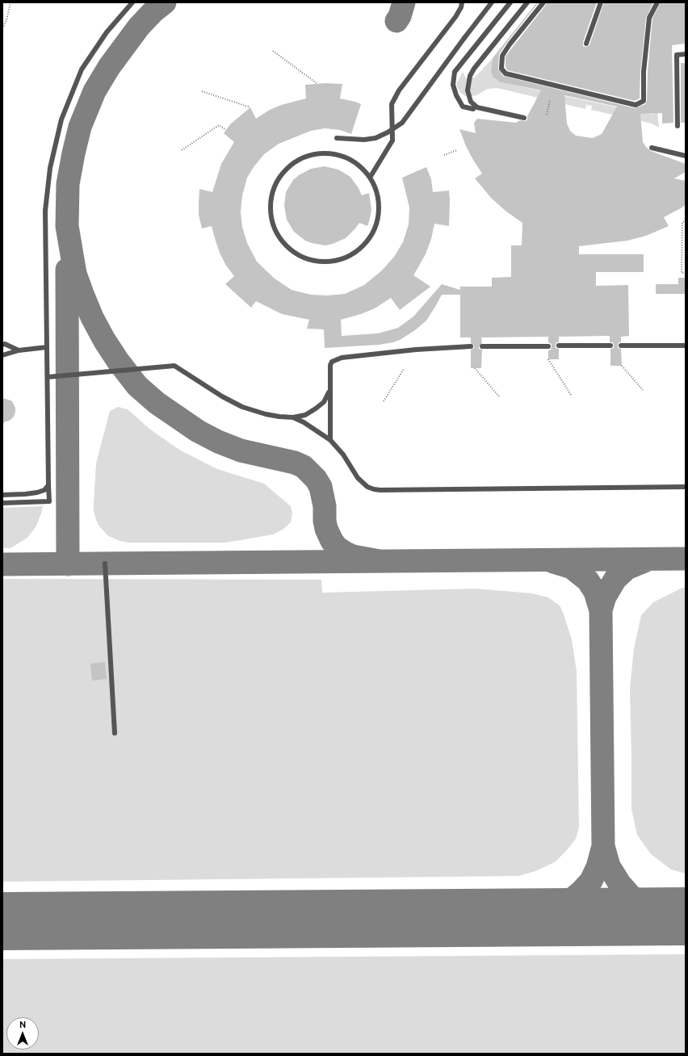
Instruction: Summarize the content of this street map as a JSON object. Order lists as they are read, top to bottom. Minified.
{"north":"top"}
